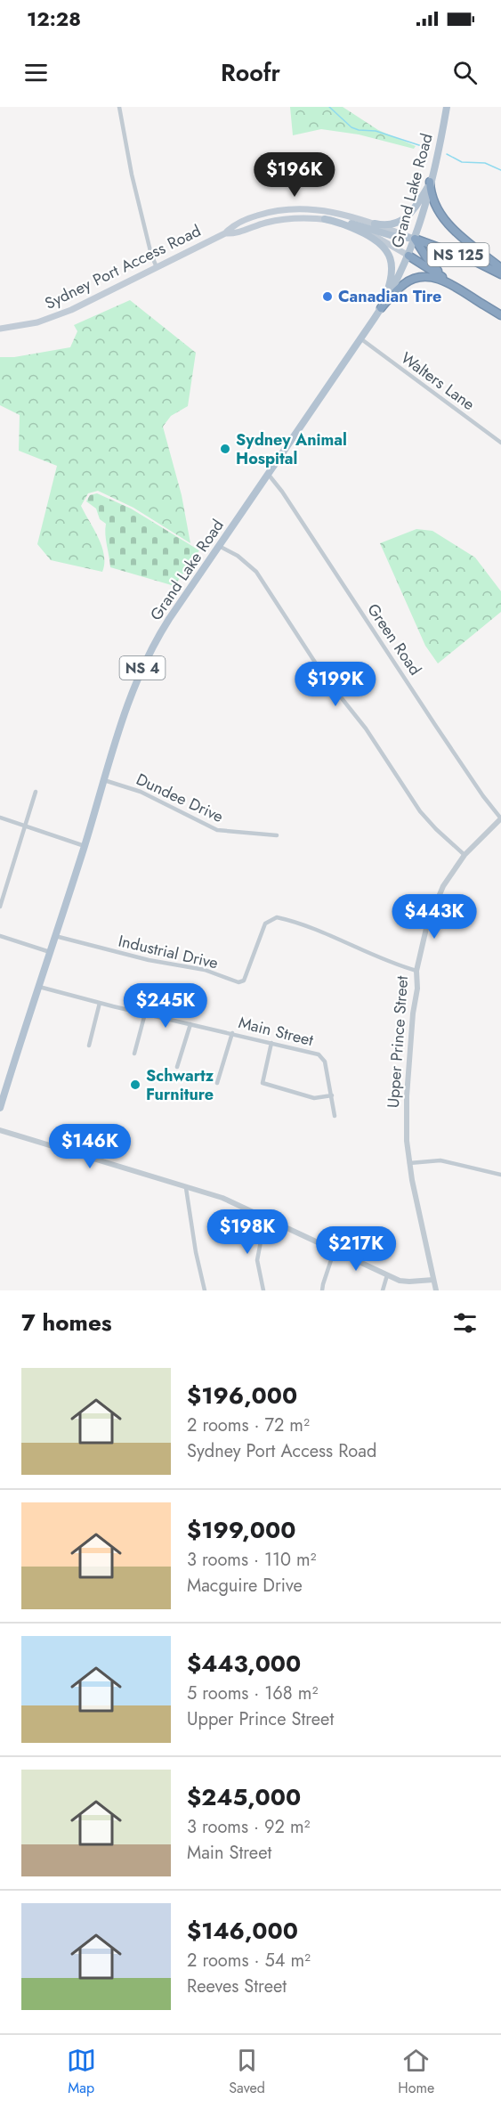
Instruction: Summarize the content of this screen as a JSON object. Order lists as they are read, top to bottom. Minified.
{"streets":{"highway":["NS 125"],"main road":["Grand Lake Road","Sydney Port Access Road","NS 4"],"street":["Walters Lane","Green Road","Dundee Drive","Industrial Drive","Main Street","Upper Prince Street"]},"crossings":[["Grand Lake Road","NS 125"],["Grand Lake Road","Sydney Port Access Road"],["Grand Lake Road","Walters Lane"],["Grand Lake Road","Green Road"],["Grand Lake Road","Dundee Drive"],["Grand Lake Road","Industrial Drive"],["Grand Lake Road","Main Street"],["NS 125","Sydney Port Access Road"],["Green Road","Upper Prince Street"],["Industrial Drive","Upper Prince Street"]],"places":["Canadian Tire","Sydney Animal Hospital","Schwartz Furniture"],"page":{"status":"12:28","header":"Roofr","price":["$196K","$199K","$443K","$245K","$146K","$198K","$217K"],"heading":"7 homes","list":[{"name":"$196,000","note":"2 rooms · 72 m² · Sydney Port Access Road"},{"name":"$199,000","note":"3 rooms · 110 m² · Macguire Drive"},{"name":"$443,000","note":"5 rooms · 168 m² · Upper Prince Street"},{"name":"$245,000","note":"3 rooms · 92 m² · Main Street"},{"name":"$146,000","note":"2 rooms · 54 m² · Reeves Street"}],"tabs":["Map","Saved","Home"]}}
